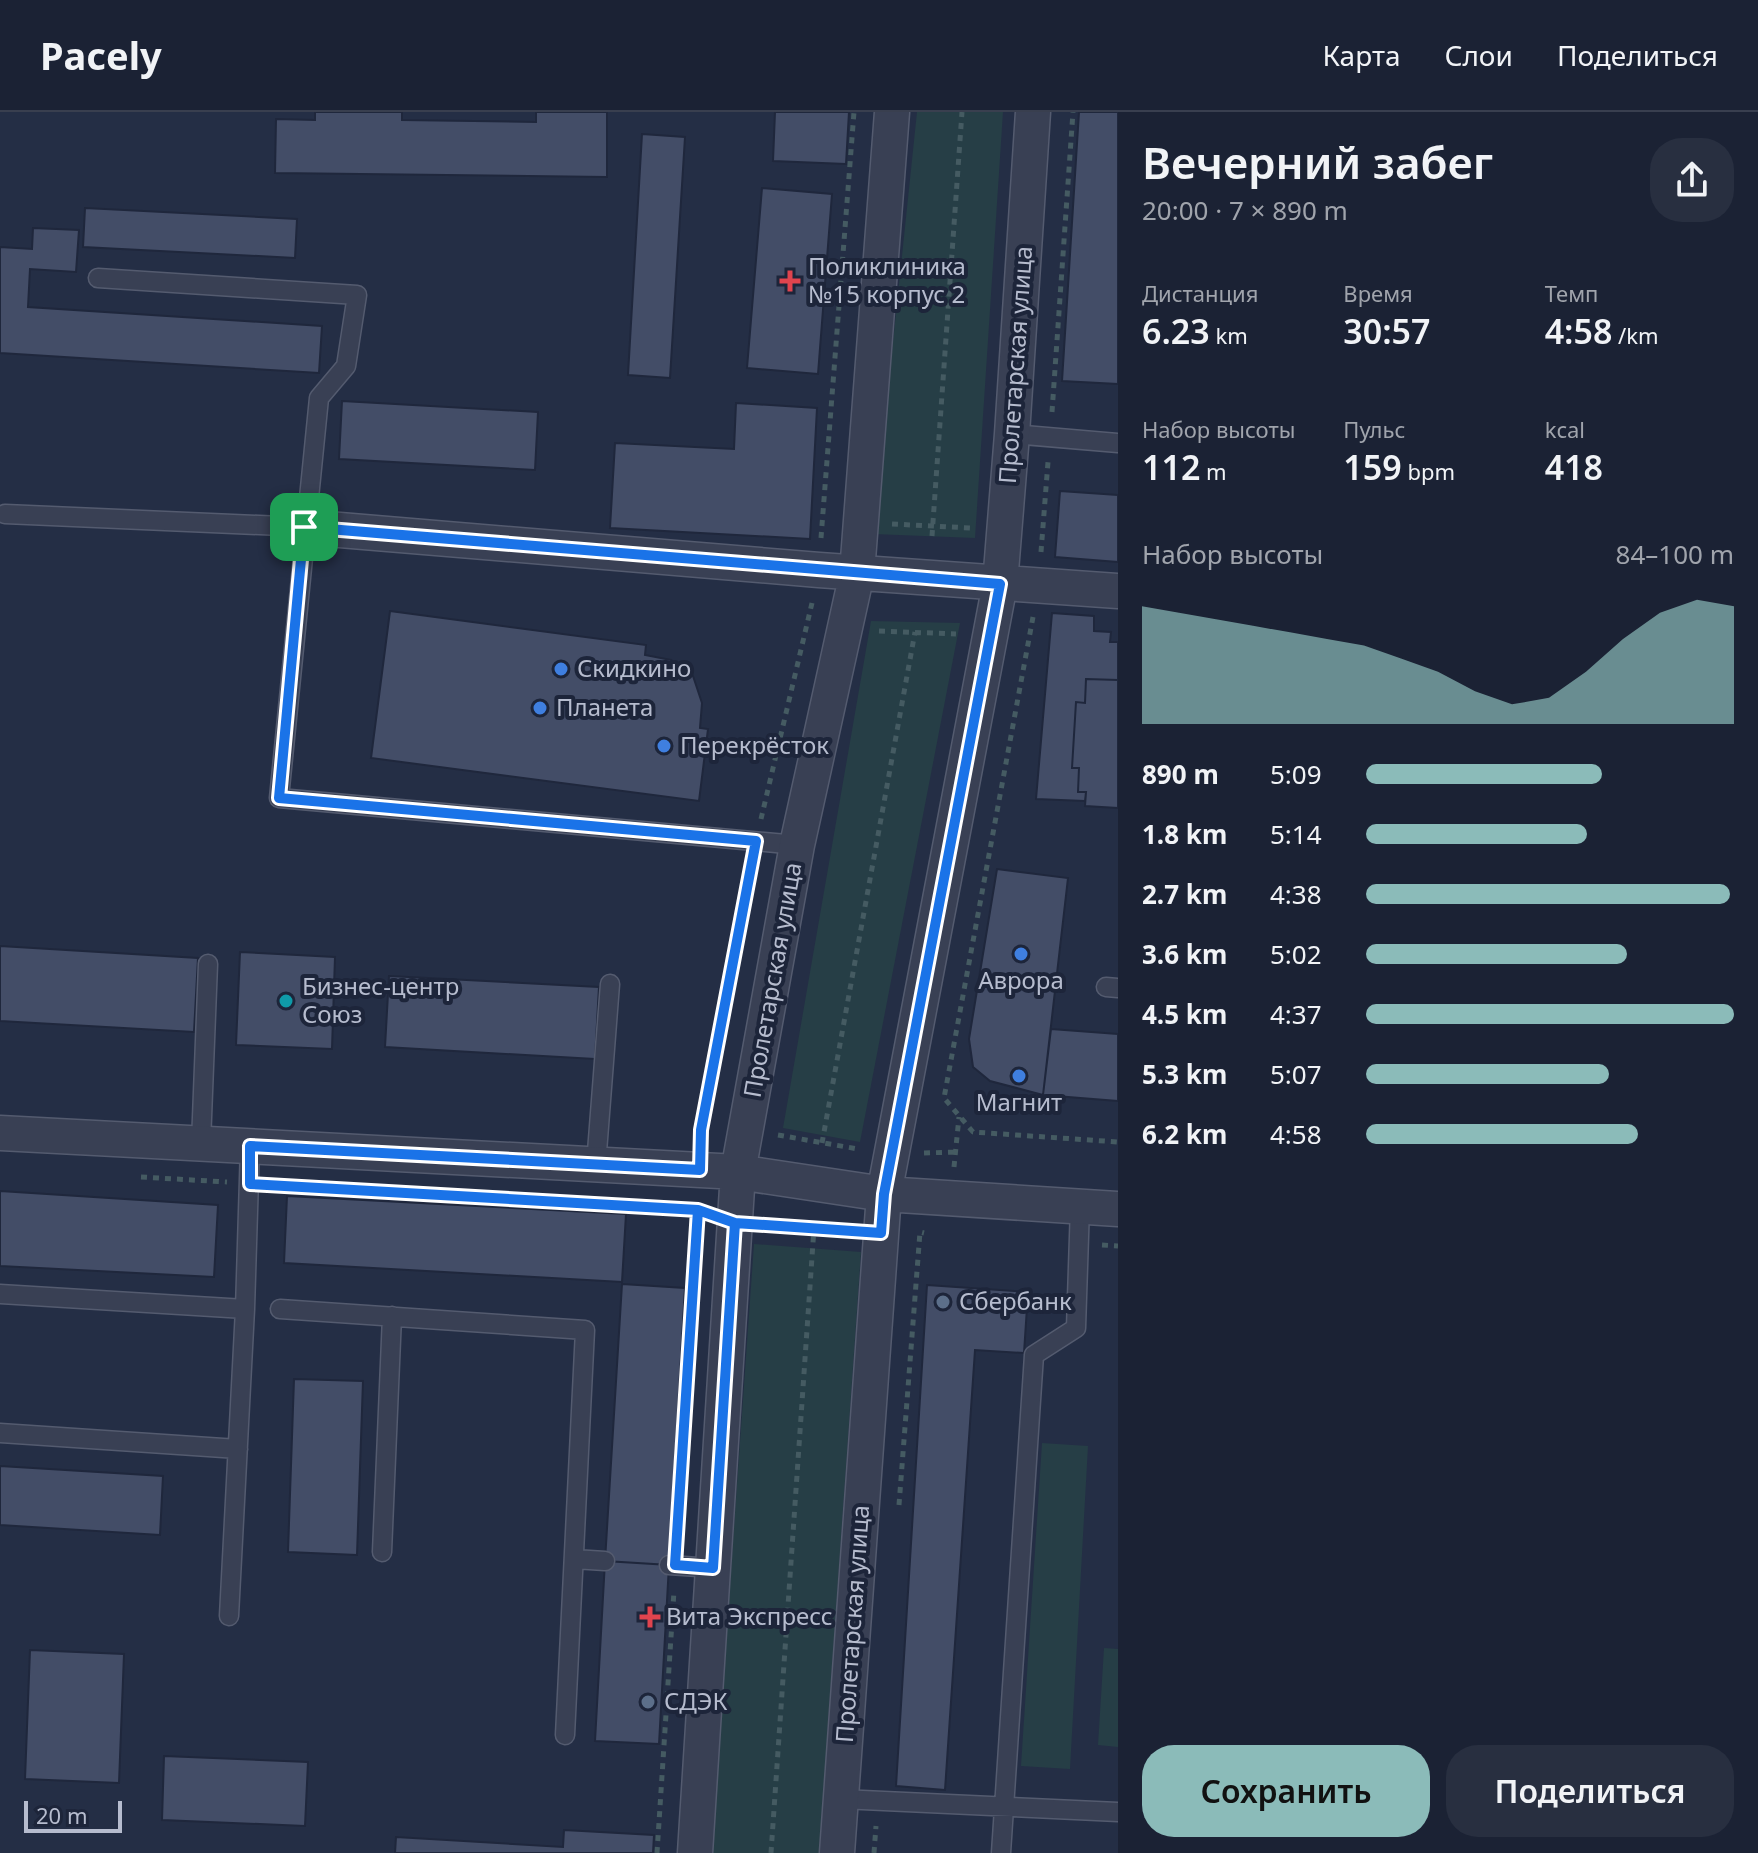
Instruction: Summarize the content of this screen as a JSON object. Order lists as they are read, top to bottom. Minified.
{"streets":{"street":["Пролетарская улица"]},"places":{"health":["Поликлиника №15 корпус 2","Вита Экспресс"],"other":["Скидкино","Планета","Перекрёсток","Аврора","Бизнес-центр Союз","Магнит","Сбербанк","СДЭК"]},"scale_bar":"20 m","page":{"header":"Pacely","nav":["Карта","Слои","Поделиться"],"heading":["Вечерний забег","20:00 · 7 × 890 m"],"stats":[["Дистанция","6.23 km"],["Время","30:57"],["Темп","4:58 /km"],["Набор высоты","112 m"],["Пульс","159 bpm"],["kcal","418"]],"chart":["Набор высоты","84–100 m"],"list":[{"name":"890 m","note":"5:09"},{"name":"1.8 km","note":"5:14"},{"name":"2.7 km","note":"4:38"},{"name":"3.6 km","note":"5:02"},{"name":"4.5 km","note":"4:37"},{"name":"5.3 km","note":"5:07"},{"name":"6.2 km","note":"4:58"}],"buttons":["Сохранить","Поделиться"],"scale":"20 m"}}
